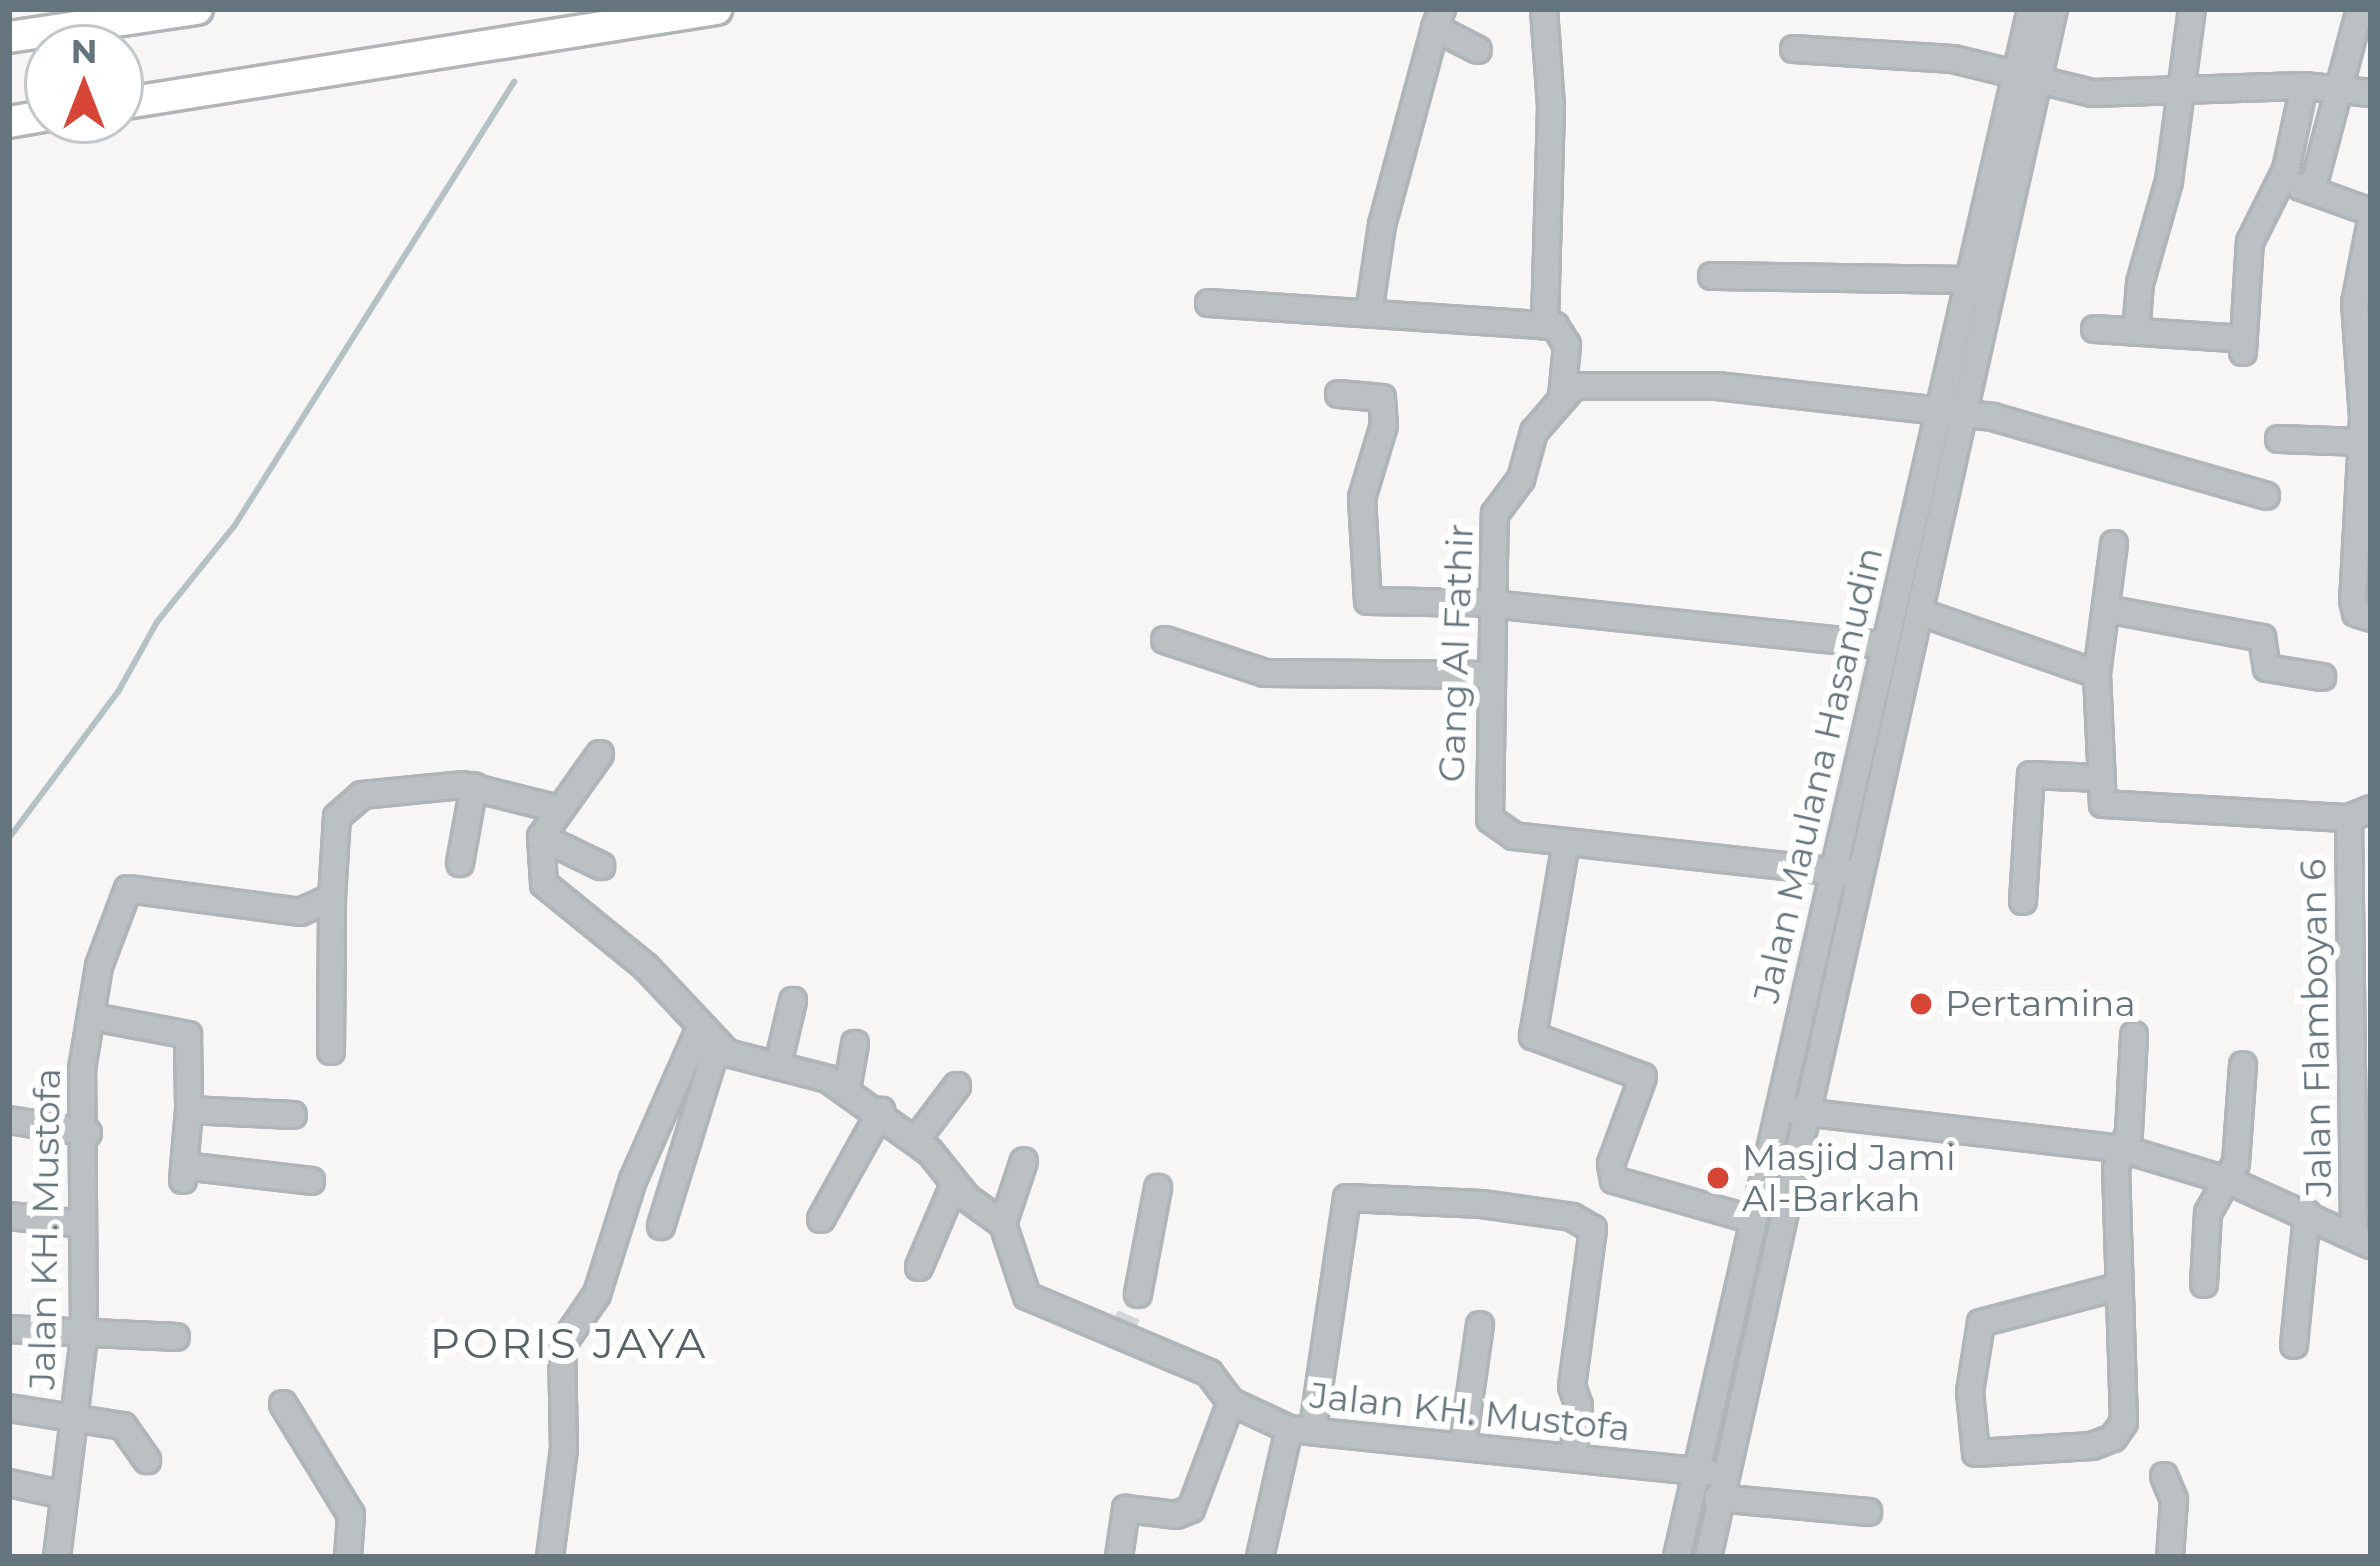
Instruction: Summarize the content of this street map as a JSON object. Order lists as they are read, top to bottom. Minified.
{"streets":{"street":["Gang Al Fathir","Jalan Maulana Hasanudin","Jalan Flamboyan 6","Jalan KH. Mustofa"]},"crossings":[["Gang Al Fathir","Jalan Maulana Hasanudin"],["Jalan Maulana Hasanudin","Jalan KH. Mustofa"]],"districts":["PORIS JAYA"],"places":["Pertamina","Masjid Jami Al-Barkah"],"north":"top"}
